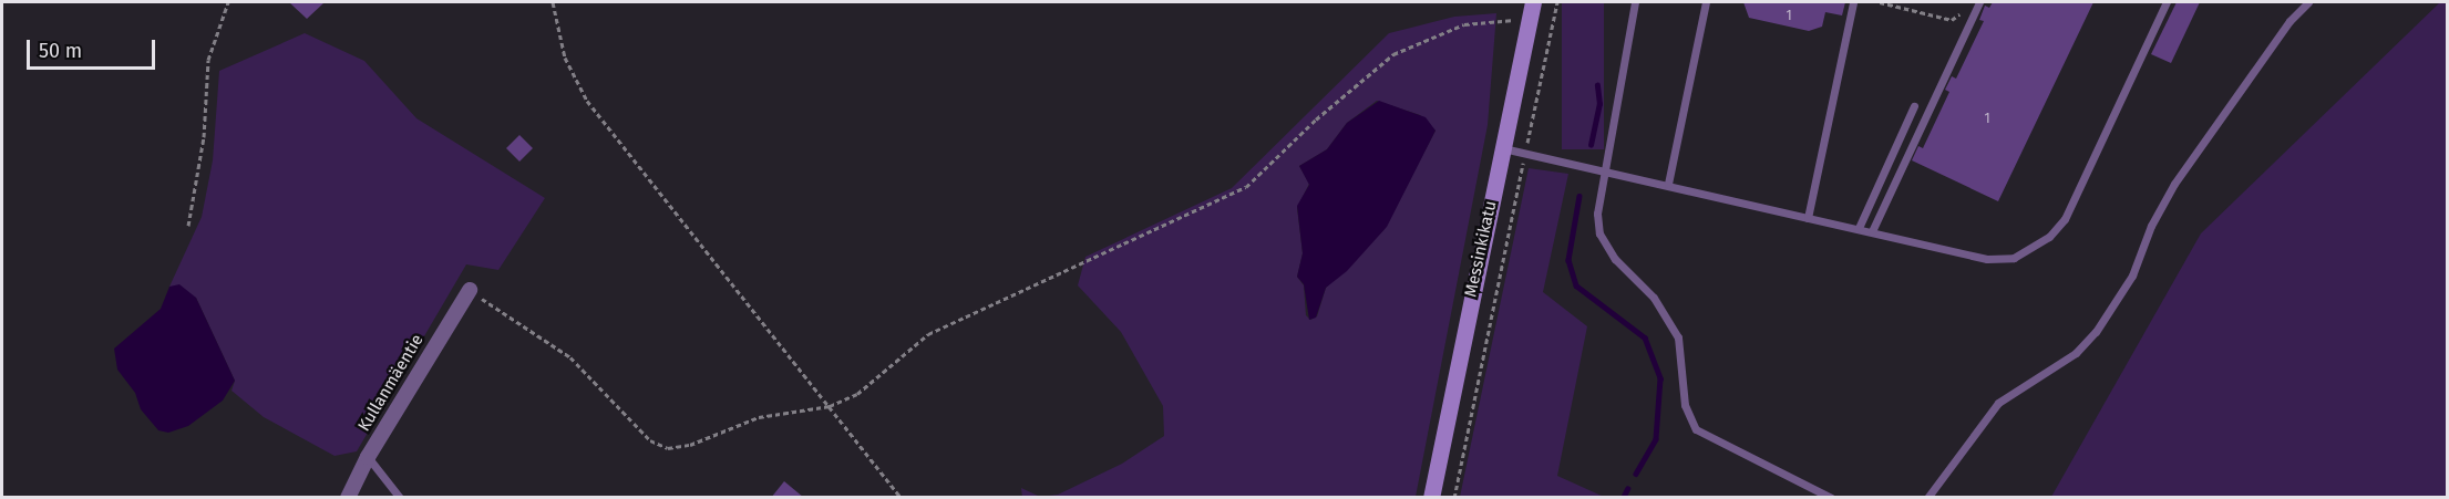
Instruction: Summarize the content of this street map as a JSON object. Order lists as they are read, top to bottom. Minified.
{"streets":{"street":["Messinkikatu","Kullanmäentie"]},"house_numbers":["1","1"],"scale_bar":"50 m"}
